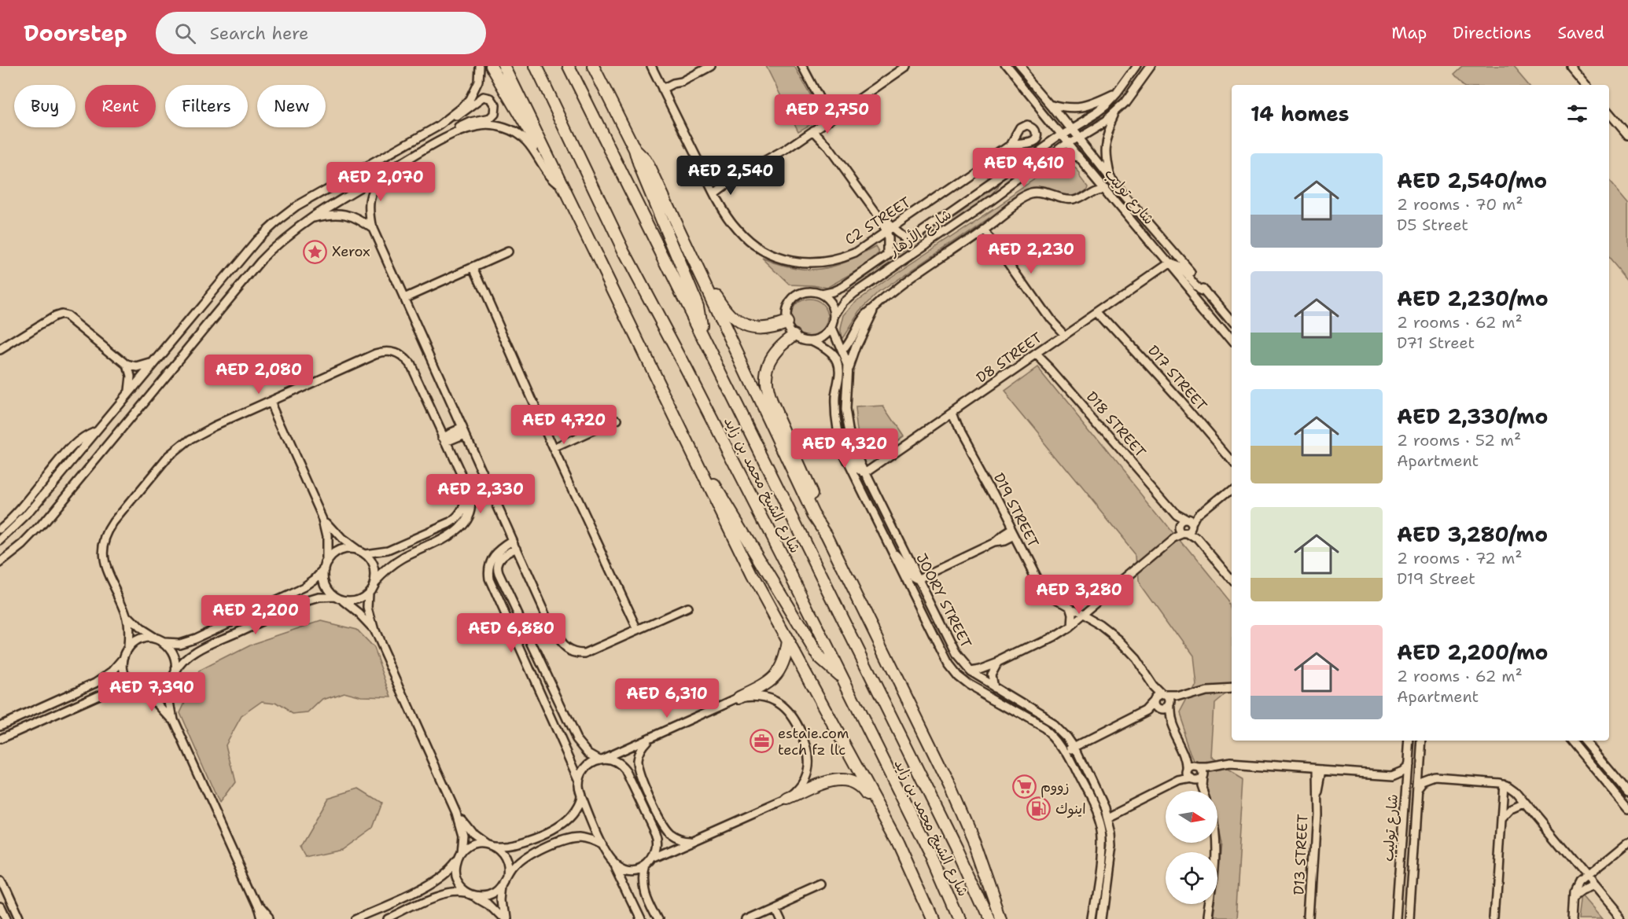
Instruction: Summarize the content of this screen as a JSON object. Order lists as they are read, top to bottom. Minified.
{"streets":{"highway":["شارع الشيخ محمد بن زايد"],"street":["شارع توليب","C2 STREET","شارع الأزهار","D8 STREET","D17 STREET","D18 STREET","D19 STREET","JOORY STREET","D13 STREET"]},"crossings":[["شارع توليب","شارع الأزهار"],["شارع توليب","D8 STREET"],["شارع الأزهار","JOORY STREET"],["D8 STREET","D17 STREET"],["D8 STREET","D18 STREET"],["D8 STREET","D19 STREET"],["D8 STREET","JOORY STREET"]],"places":{"place":["Xerox"],"office":["estaie.com tech fz llc"],"supermarket":["زووم"],"fuel station":["اينوك"]},"north":"right","page":{"header":"Doorstep","search":"Search here","nav":["Map","Directions","Saved"],"chip":["Buy","Rent","Filters","New"],"heading":"14 homes","price":["AED 2,750","AED 4,610","AED 2,540","AED 2,070","AED 2,230","AED 2,080","AED 4,720","AED 4,320","AED 2,330","AED 3,280","AED 2,200","AED 6,880","AED 7,390","AED 6,310"],"list":[{"name":"AED 2,540/mo","note":"2 rooms · 70 m² · D5 Street"},{"name":"AED 2,230/mo","note":"2 rooms · 62 m² · D71 Street"},{"name":"AED 2,330/mo","note":"2 rooms · 52 m² · Apartment"},{"name":"AED 3,280/mo","note":"2 rooms · 72 m² · D19 Street"},{"name":"AED 2,200/mo","note":"2 rooms · 62 m² · Apartment"}]}}
